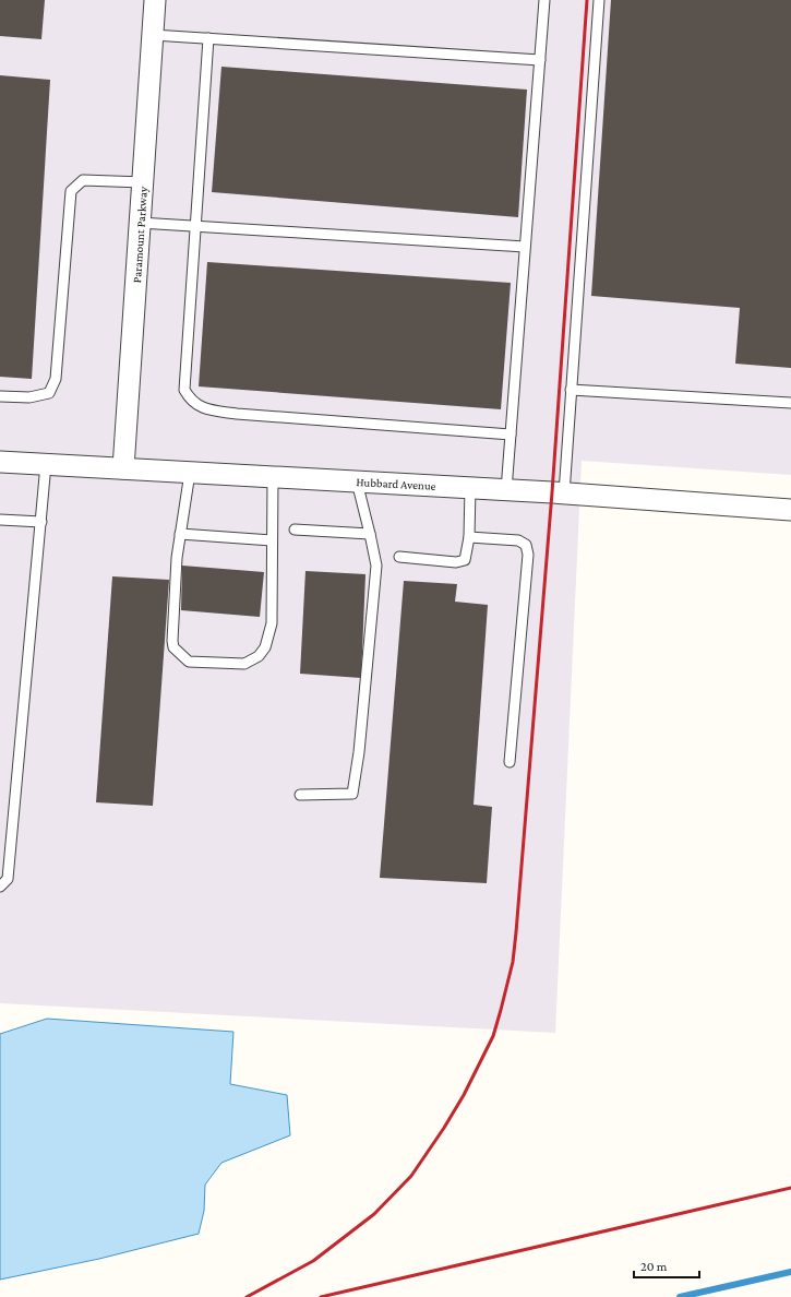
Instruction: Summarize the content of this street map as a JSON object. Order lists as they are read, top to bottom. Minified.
{"streets":{"street":["Paramount Parkway","Hubbard Avenue"]},"crossings":[["Paramount Parkway","Hubbard Avenue"]],"scale_bar":"20 m"}
